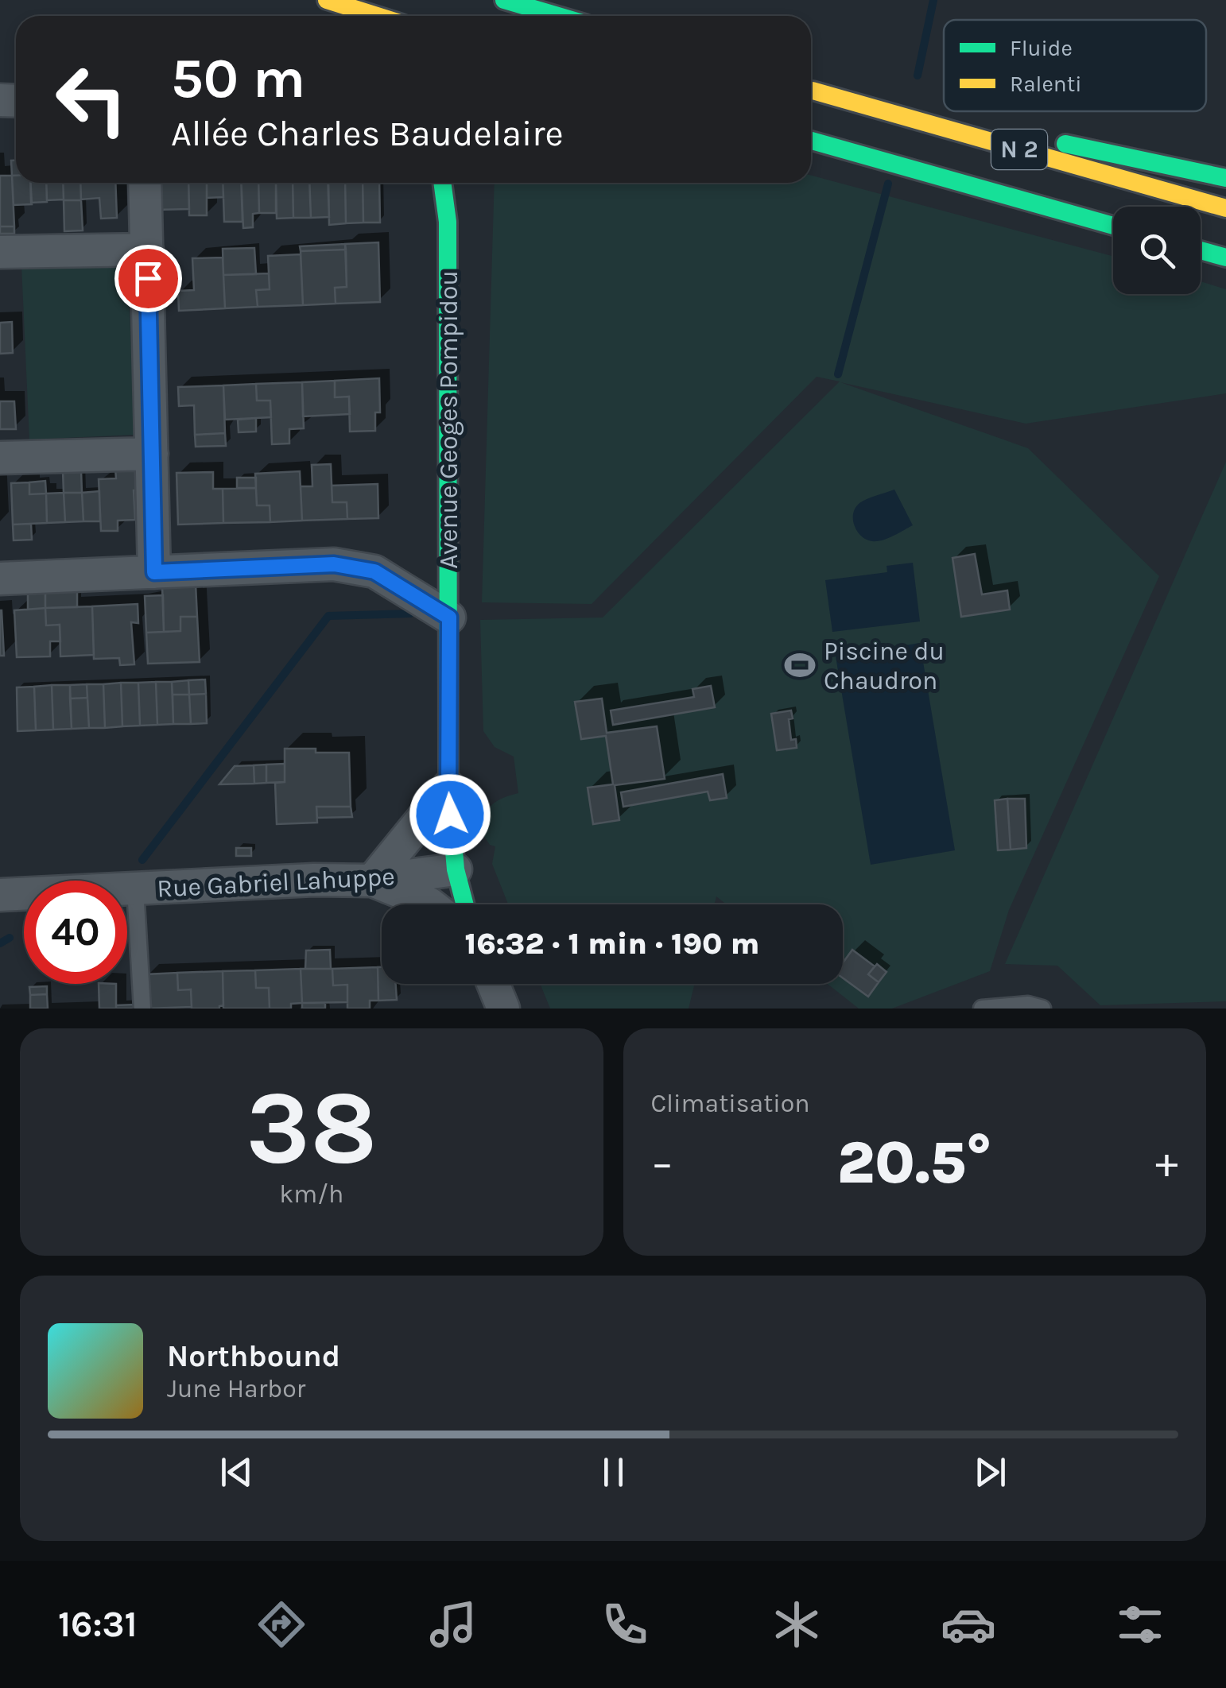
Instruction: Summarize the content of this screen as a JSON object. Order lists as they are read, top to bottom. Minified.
{"streets":{"main road":["N 2","Avenue Geoges Pompidou"],"street":["Rue Gabriel Lahuppe"]},"crossings":[["Avenue Geoges Pompidou","Rue Gabriel Lahuppe"]],"places":{"sports":["Piscine du Chaudron"]},"legend":["Fluide","Ralenti"],"page":{"turn":["50 m","Allée Charles Baudelaire"],"limit":"40","trip":"16:32 · 1 min · 190 m","tile":[["38","km/h"],"Climatisation"],"heat":["−","20.5°","+"],"song":["Northbound","June Harbor"],"tabs":"16:31"}}
